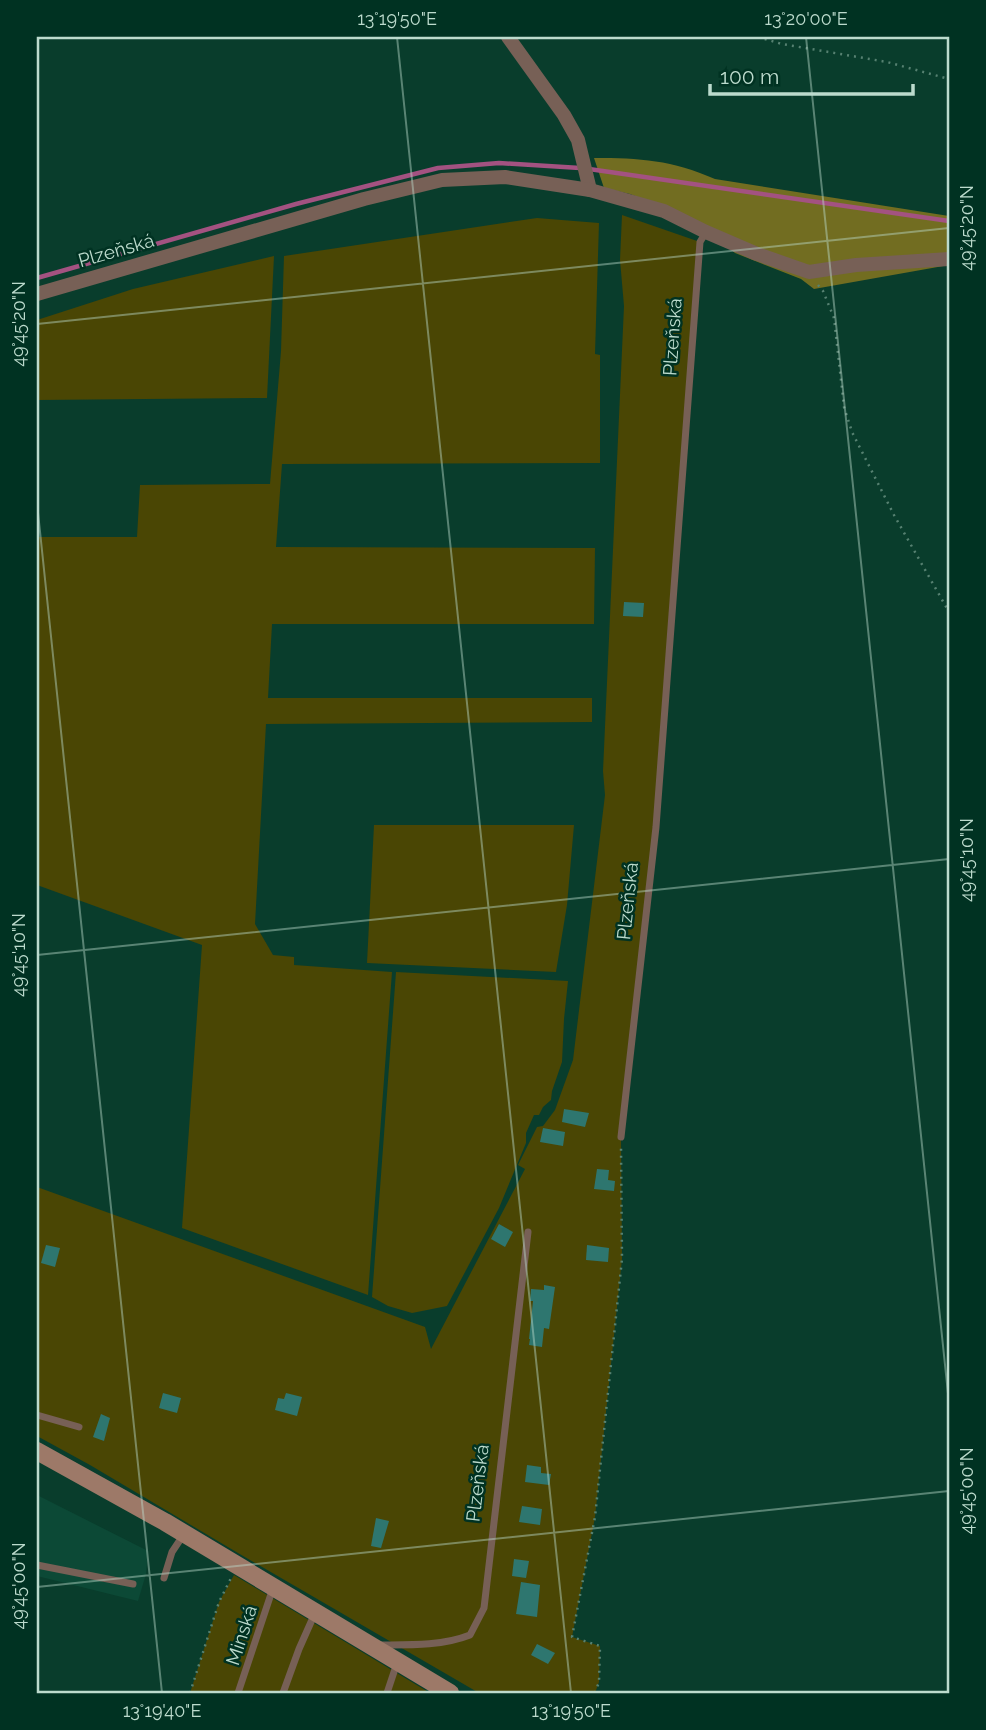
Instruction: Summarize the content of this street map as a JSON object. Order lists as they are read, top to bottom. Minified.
{"streets":{"street":["Plzeňská"],"lane":["Minská"]},"scale_bar":"100 m","coordinates":["13°19'50\"E","13°20'00\"E","49°45'20\"N","49°45'10\"N","49°45'00\"N","13°19'40\"E"]}
